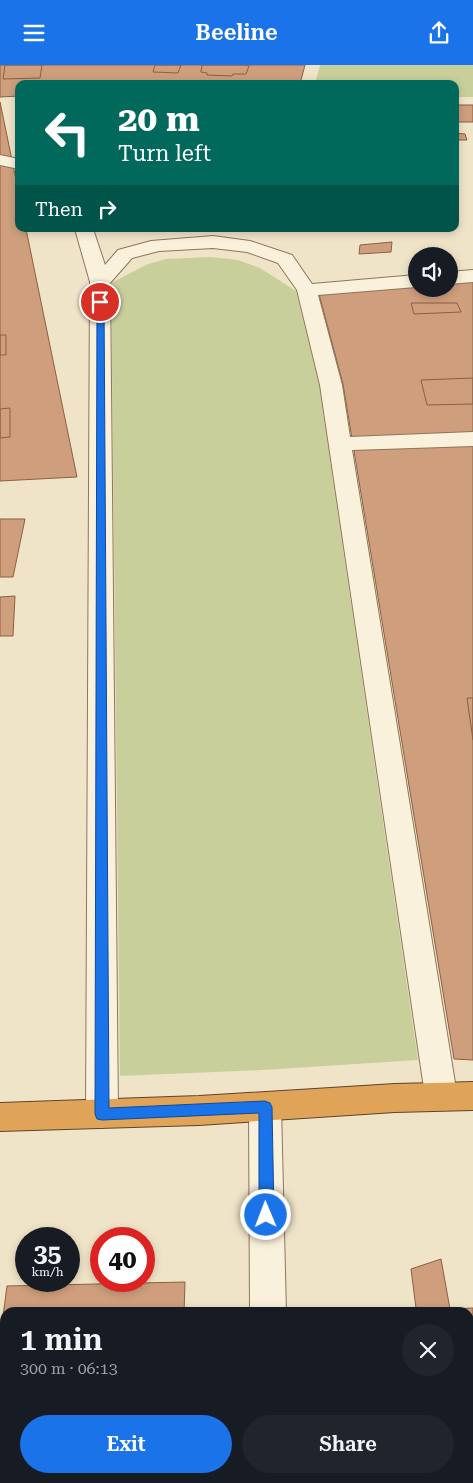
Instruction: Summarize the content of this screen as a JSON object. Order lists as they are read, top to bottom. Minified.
{"page":{"header":"Beeline","turn":["20 m","Turn left"],"then":"Then","speed":"35 km/h","limit":"40","heading":["1 min","300 m · 06:13"],"buttons":["Exit","Share"]}}
